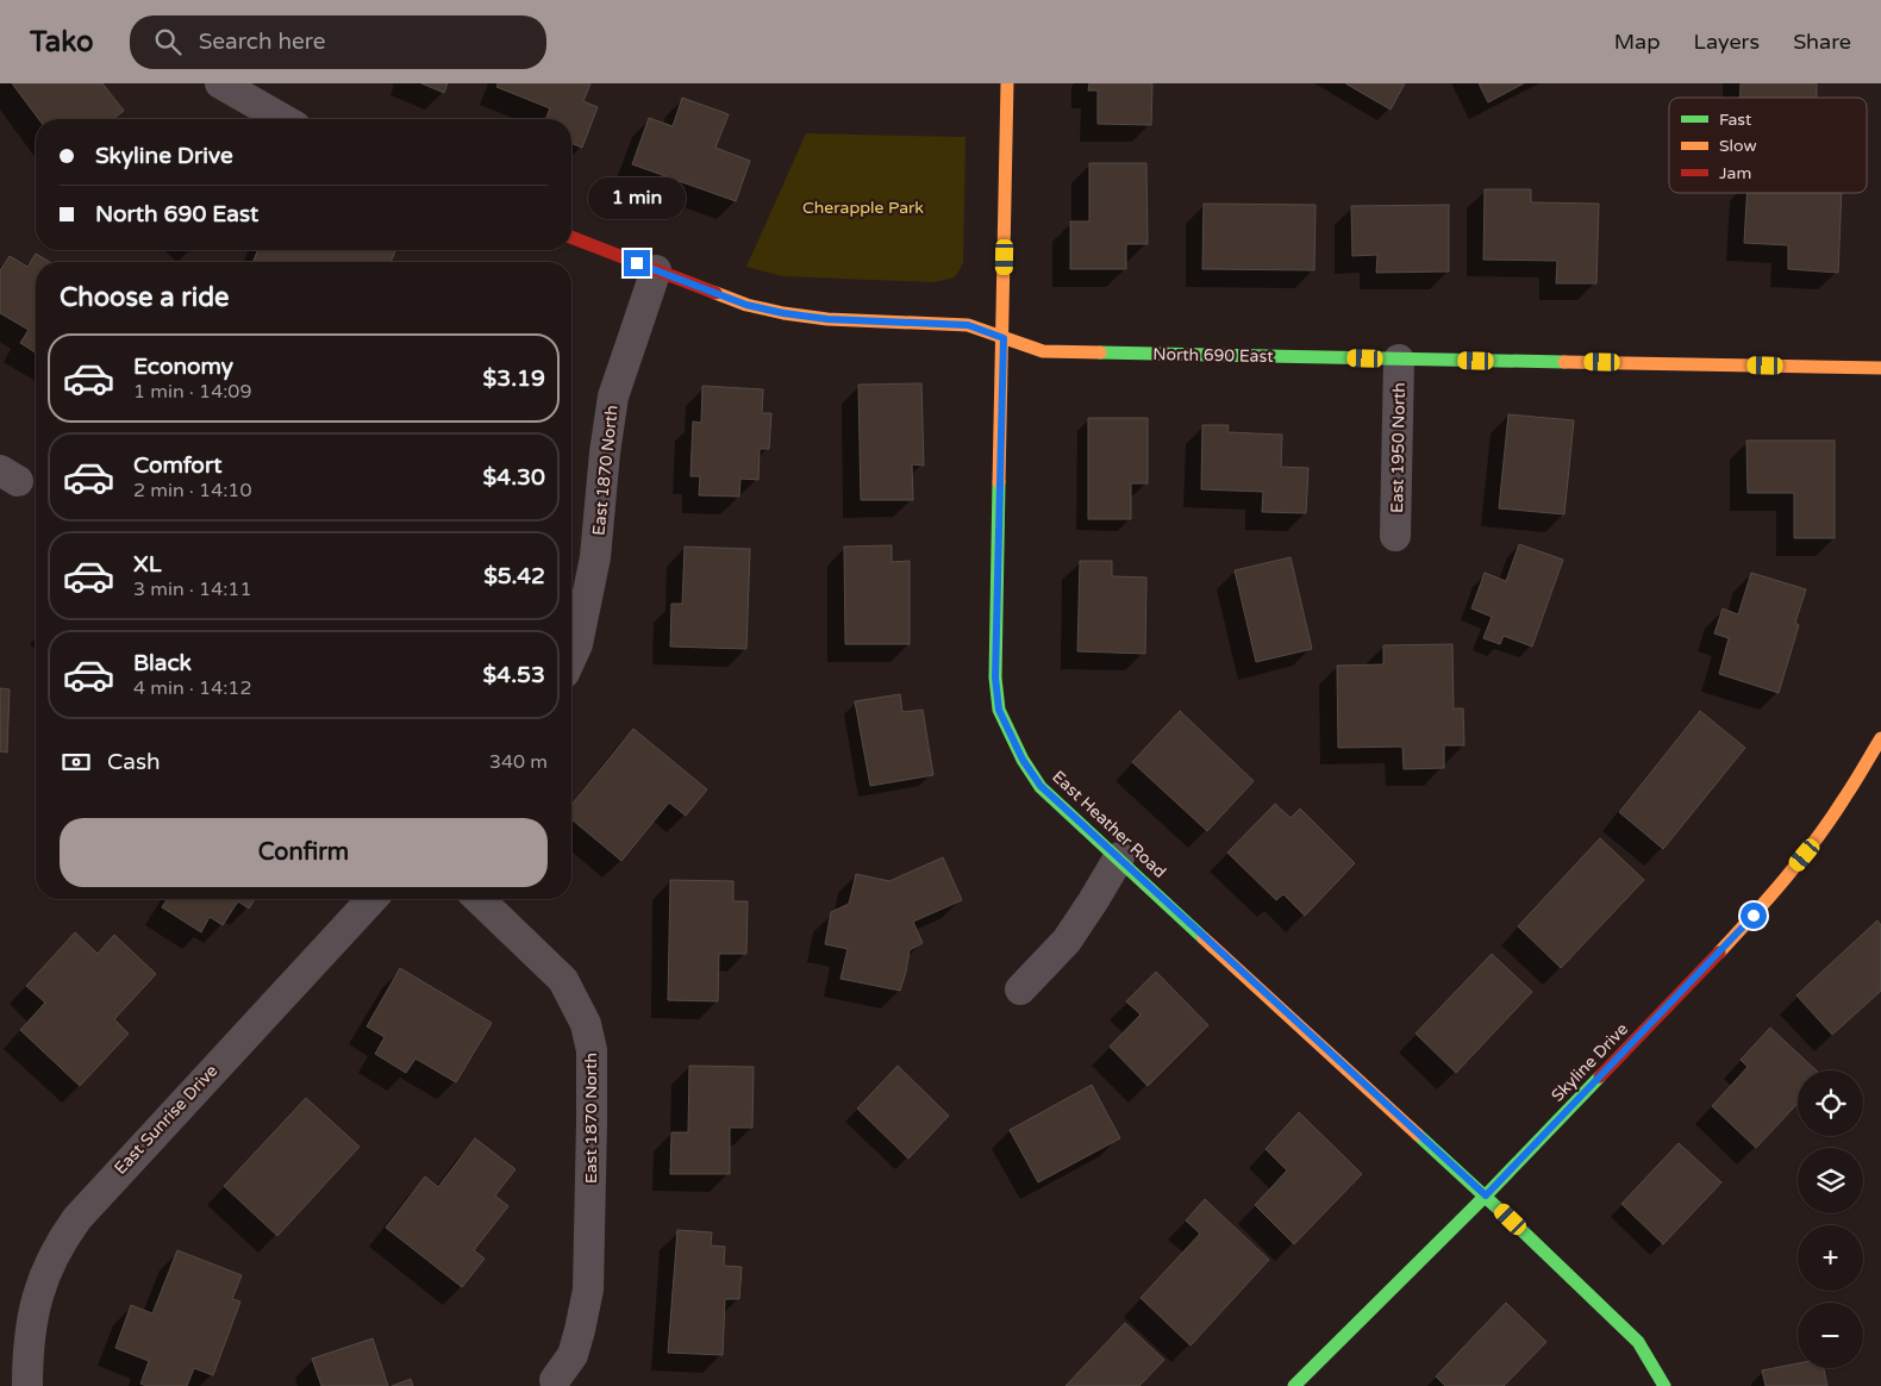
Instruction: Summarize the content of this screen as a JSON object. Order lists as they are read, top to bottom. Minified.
{"streets":{"street":["North 690 East","East 1950 North","East 1870 North","East Heather Road","Skyline Drive","East Sunrise Drive"]},"crossings":[["North 690 East","East 1950 North"],["North 690 East","East 1870 North"],["North 690 East","East Heather Road"],["East Heather Road","Skyline Drive"]],"parks":["Cherapple Park"],"legend":["Fast","Slow","Jam"],"page":{"header":"Tako","search":"Search here","nav":["Map","Layers","Share"],"banner":["Skyline Drive","North 690 East"],"bubble":"1 min","heading":"Choose a ride","list":[{"name":"Economy","note":"1 min · 14:09","value":"$3.19"},{"name":"Comfort","note":"2 min · 14:10","value":"$4.30"},{"name":"XL","note":"3 min · 14:11","value":"$5.42"},{"name":"Black","note":"4 min · 14:12","value":"$4.53"}],"pay":["Cash","340 m"],"buttons":"Confirm","map_buttons":["+","−"]}}
